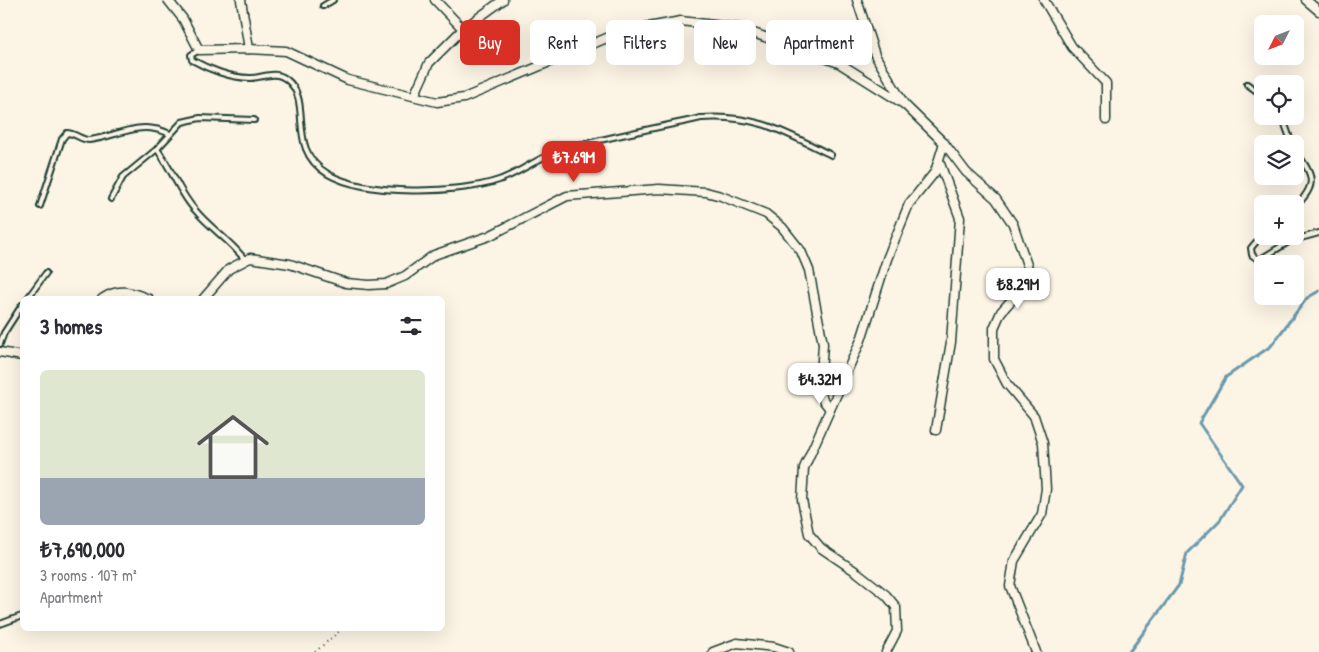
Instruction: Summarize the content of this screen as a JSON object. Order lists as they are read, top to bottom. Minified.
{"north":"bottom left","page":{"map_buttons":["+","−"],"chip":["Buy","Rent","Filters","New","Apartment"],"price":["₺7.69M","₺8.29M","₺4.32M"],"heading":"3 homes","list":[{"name":"₺7,690,000","note":"3 rooms · 107 m² · Apartment"}]}}
